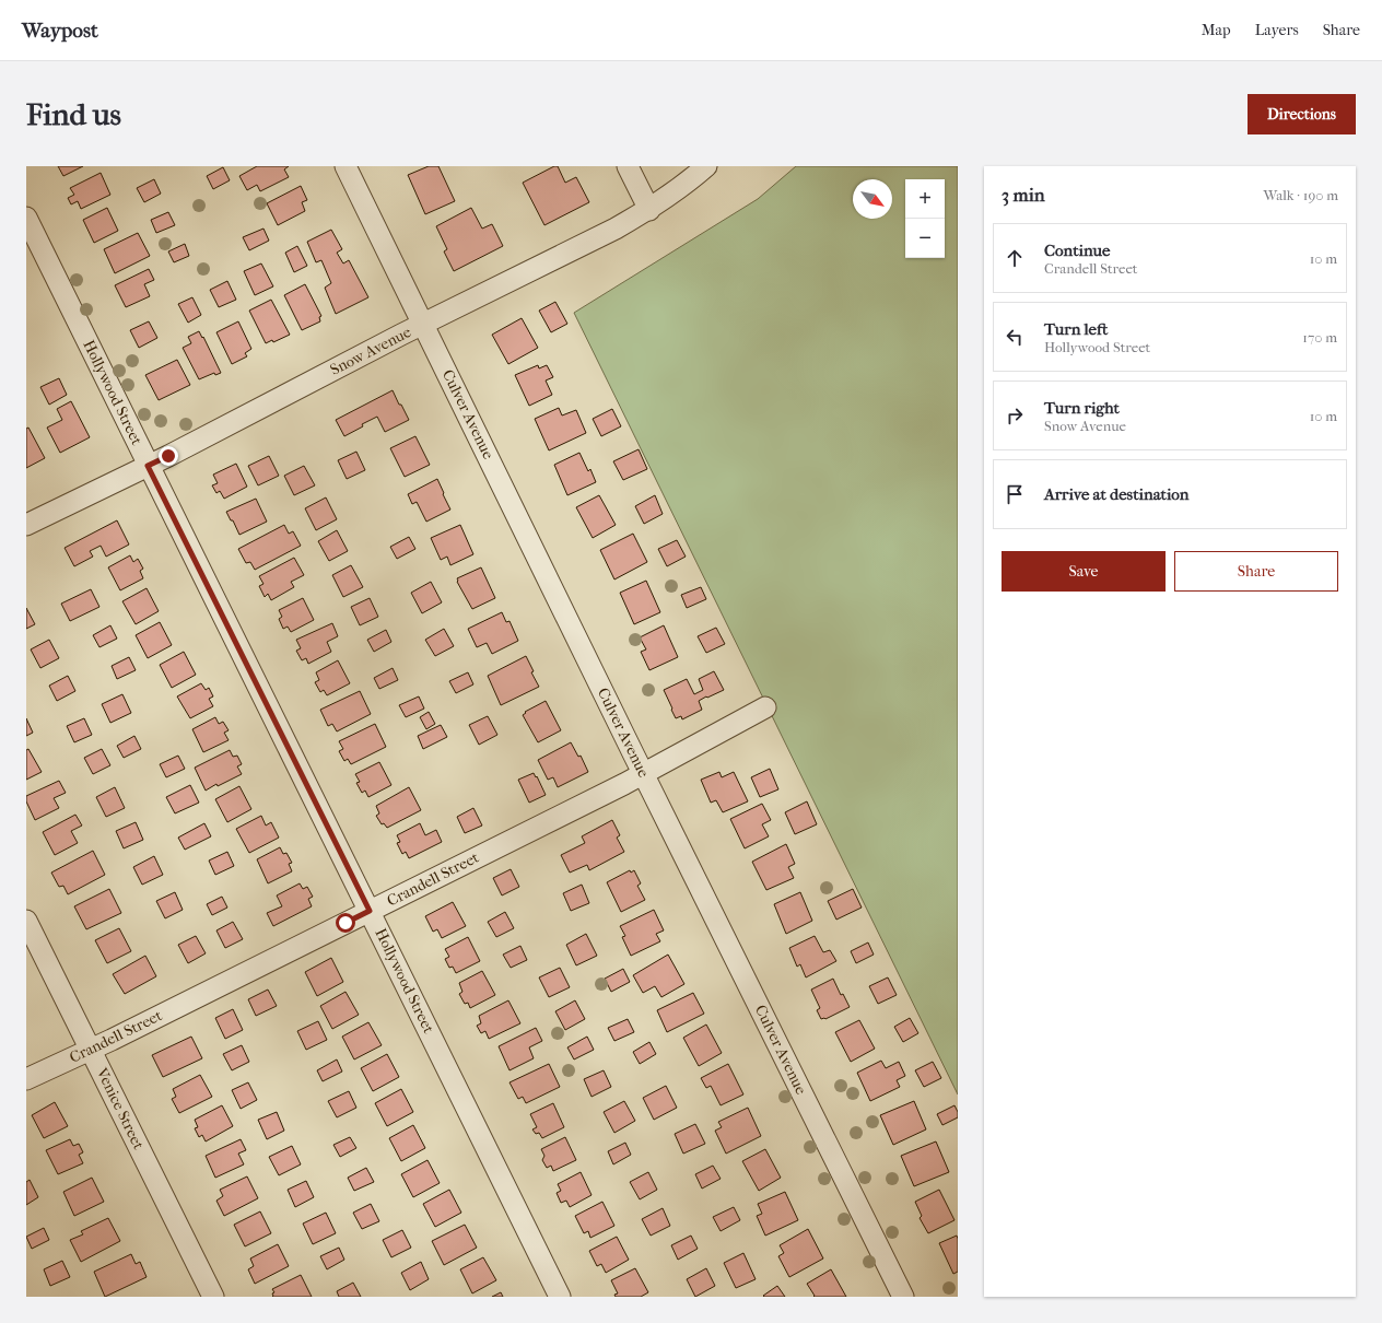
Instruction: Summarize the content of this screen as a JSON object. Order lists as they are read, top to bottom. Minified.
{"streets":{"street":["Snow Avenue","Hollywood Street","Culver Avenue","Crandell Street","Venice Street"]},"crossings":[["Snow Avenue","Hollywood Street"],["Snow Avenue","Culver Avenue"],["Hollywood Street","Crandell Street"],["Culver Avenue","Crandell Street"],["Crandell Street","Venice Street"]],"north":"bottom right","page":{"header":"Waypost","nav":["Map","Layers","Share"],"buttons":["Directions",["Save","Share"]],"title":"Find us","heading":["3 min","Walk · 190 m"],"map_buttons":["+","−"],"list":[["Continue","Crandell Street","10 m"],["Turn left","Hollywood Street","170 m"],["Turn right","Snow Avenue","10 m"],"Arrive at destination"]}}
